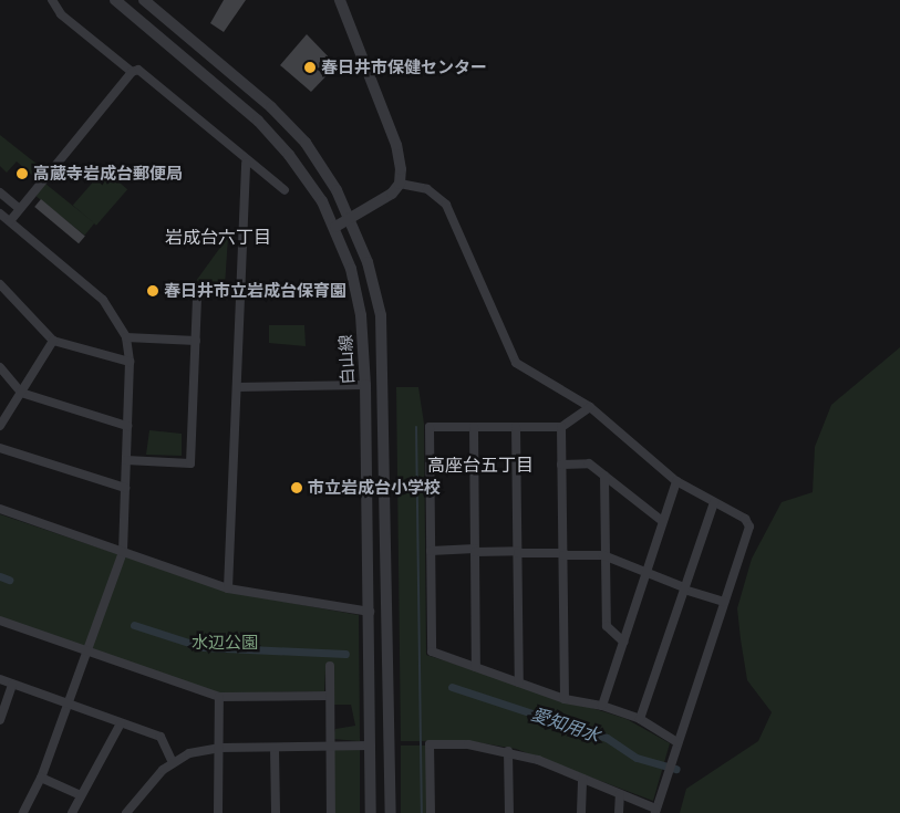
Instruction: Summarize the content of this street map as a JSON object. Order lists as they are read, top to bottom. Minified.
{"streets":{"street":["白山線"]},"districts":["岩成台六丁目","高座台五丁目"],"water":["愛知用水"],"parks":["水辺公園"],"places":["春日井市保健センター","高蔵寺岩成台郵便局","春日井市立岩成台保育園","市立岩成台小学校"]}
